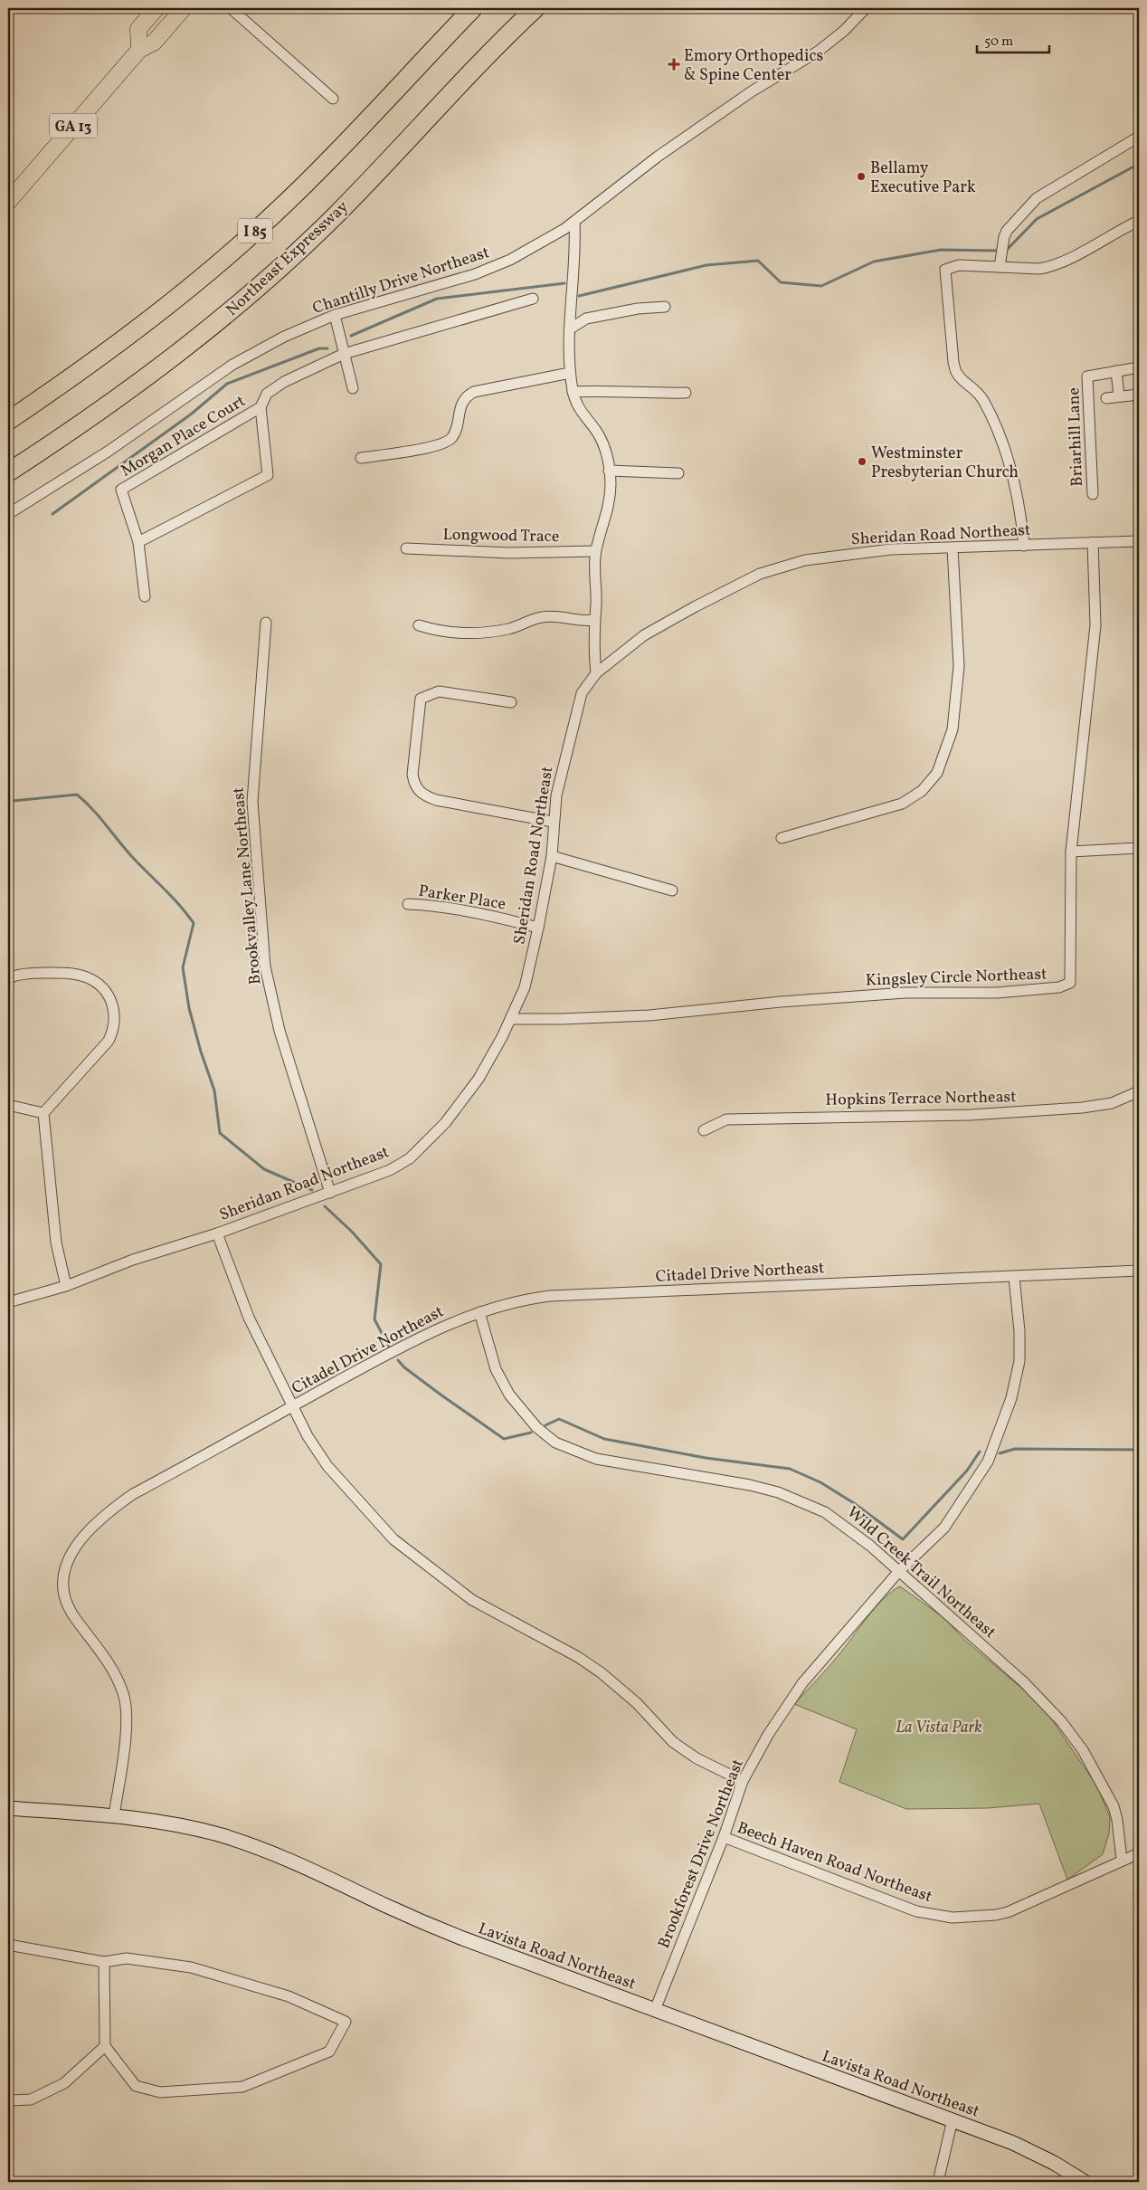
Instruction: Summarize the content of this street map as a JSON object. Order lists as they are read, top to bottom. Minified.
{"streets":{"highway":["I 85","Northeast Expressway"],"main road":["GA 13","Lavista Road Northeast"],"street":["Chantilly Drive Northeast","Morgan Place Court","Briarhill Lane","Sheridan Road Northeast","Longwood Trace","Brookvalley Lane Northeast","Parker Place","Kingsley Circle Northeast","Hopkins Terrace Northeast","Citadel Drive Northeast","Wild Creek Trail Northeast","Brookforest Drive Northeast","Beech Haven Road Northeast"]},"crossings":[["Sheridan Road Northeast","Brookvalley Lane Northeast"],["Sheridan Road Northeast","Parker Place"],["Sheridan Road Northeast","Kingsley Circle Northeast"],["Citadel Drive Northeast","Wild Creek Trail Northeast"],["Citadel Drive Northeast","Brookforest Drive Northeast"],["Citadel Drive Northeast","Lavista Road Northeast"],["Wild Creek Trail Northeast","Brookforest Drive Northeast"],["Wild Creek Trail Northeast","Beech Haven Road Northeast"],["Brookforest Drive Northeast","Beech Haven Road Northeast"],["Brookforest Drive Northeast","Lavista Road Northeast"]],"parks":["La Vista Park"],"places":{"health":["Emory Orthopedics & Spine Center"],"other":["Bellamy Executive Park","Westminster Presbyterian Church"]},"scale_bar":"50 m"}
